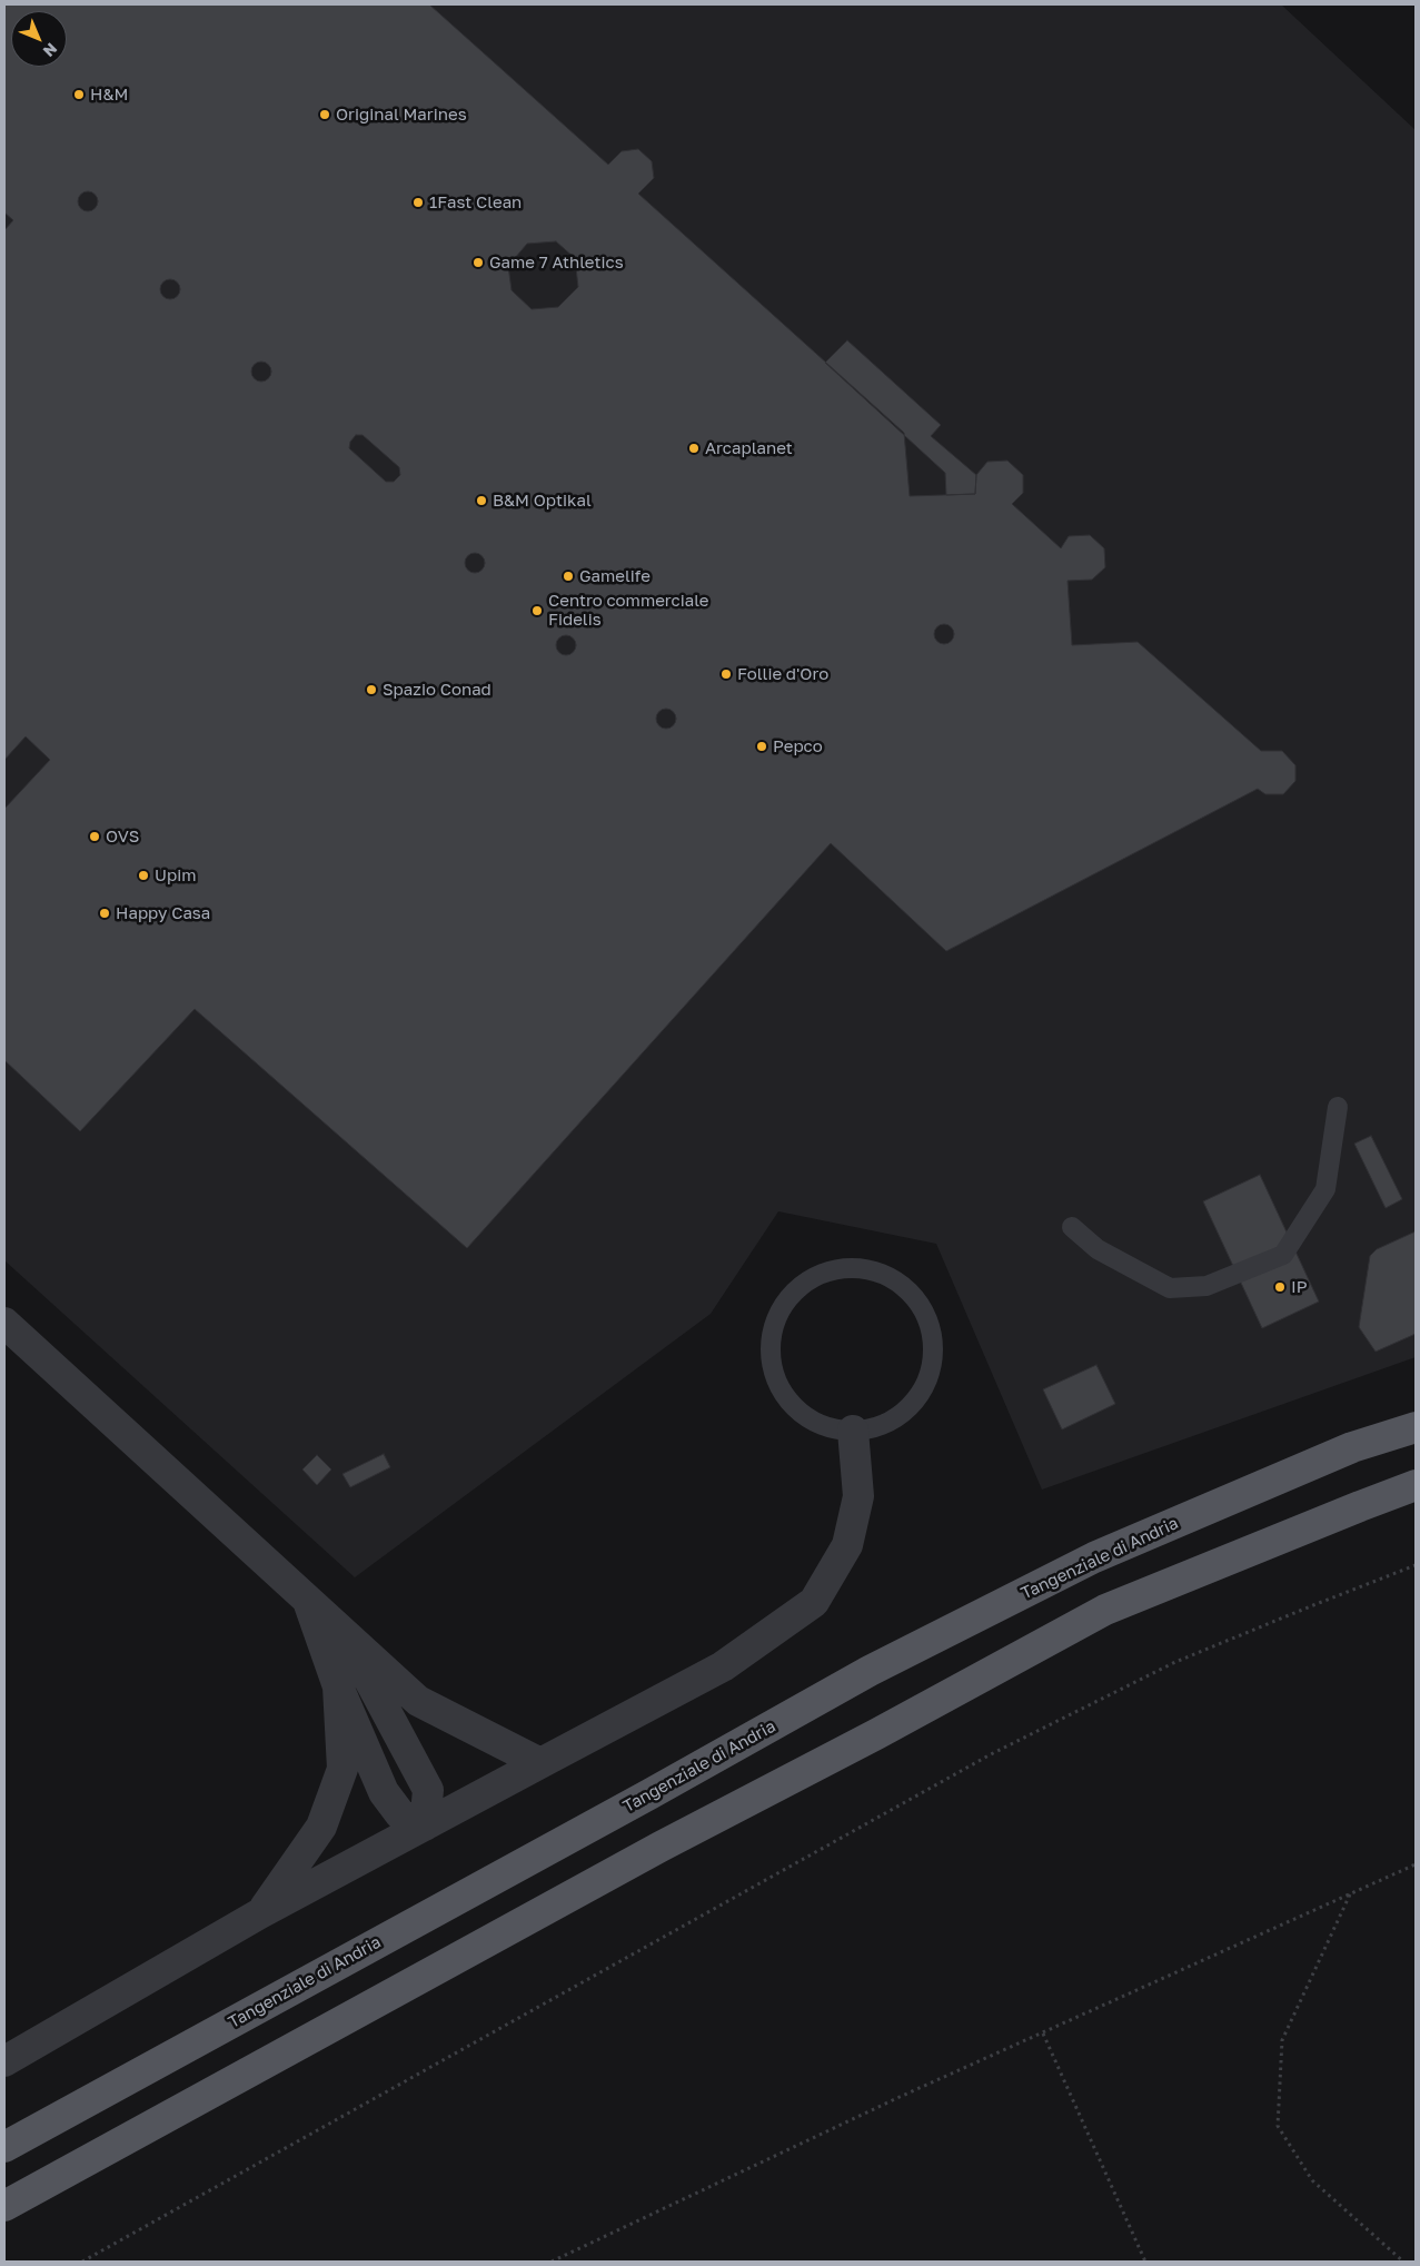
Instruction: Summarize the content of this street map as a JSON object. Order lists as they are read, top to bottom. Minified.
{"streets":{"main road":["Tangenziale di Andria"]},"places":["H&M","Original Marines","1Fast Clean","Game 7 Athletics","Arcaplanet","B&M Optikal","Gamelife","Centro commerciale Fidelis","Follie d'Oro","Spazio Conad","Pepco","OVS","Upim","Happy Casa","IP"],"north":"bottom right"}
